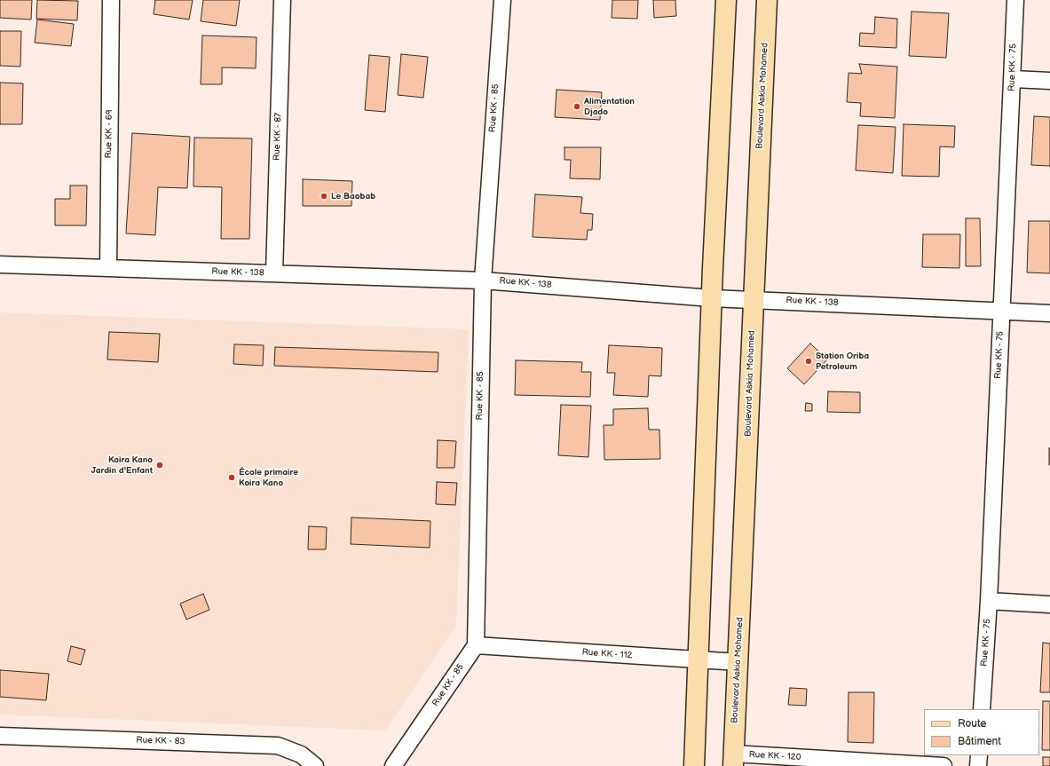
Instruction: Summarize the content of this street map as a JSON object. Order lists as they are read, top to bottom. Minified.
{"streets":{"main road":["Boulevard Askia Mohamed"],"street":["Rue KK - 75","Rue KK - 85","Rue KK - 69","Rue KK - 87","Rue KK - 138","Rue KK - 112","Rue KK - 83","Rue KK - 120"]},"crossings":[["Rue KK - 75","Rue KK - 138"],["Boulevard Askia Mohamed","Rue KK - 138"],["Boulevard Askia Mohamed","Rue KK - 112"],["Boulevard Askia Mohamed","Rue KK - 120"],["Rue KK - 85","Rue KK - 138"],["Rue KK - 85","Rue KK - 112"],["Rue KK - 69","Rue KK - 138"],["Rue KK - 87","Rue KK - 138"]],"places":["Alimentation Djado","Le Baobab","Station Oriba Petroleum","Koira Kano Jardin d'Enfant","École primaire Koira Kano"],"legend":["Route","Bâtiment"]}
